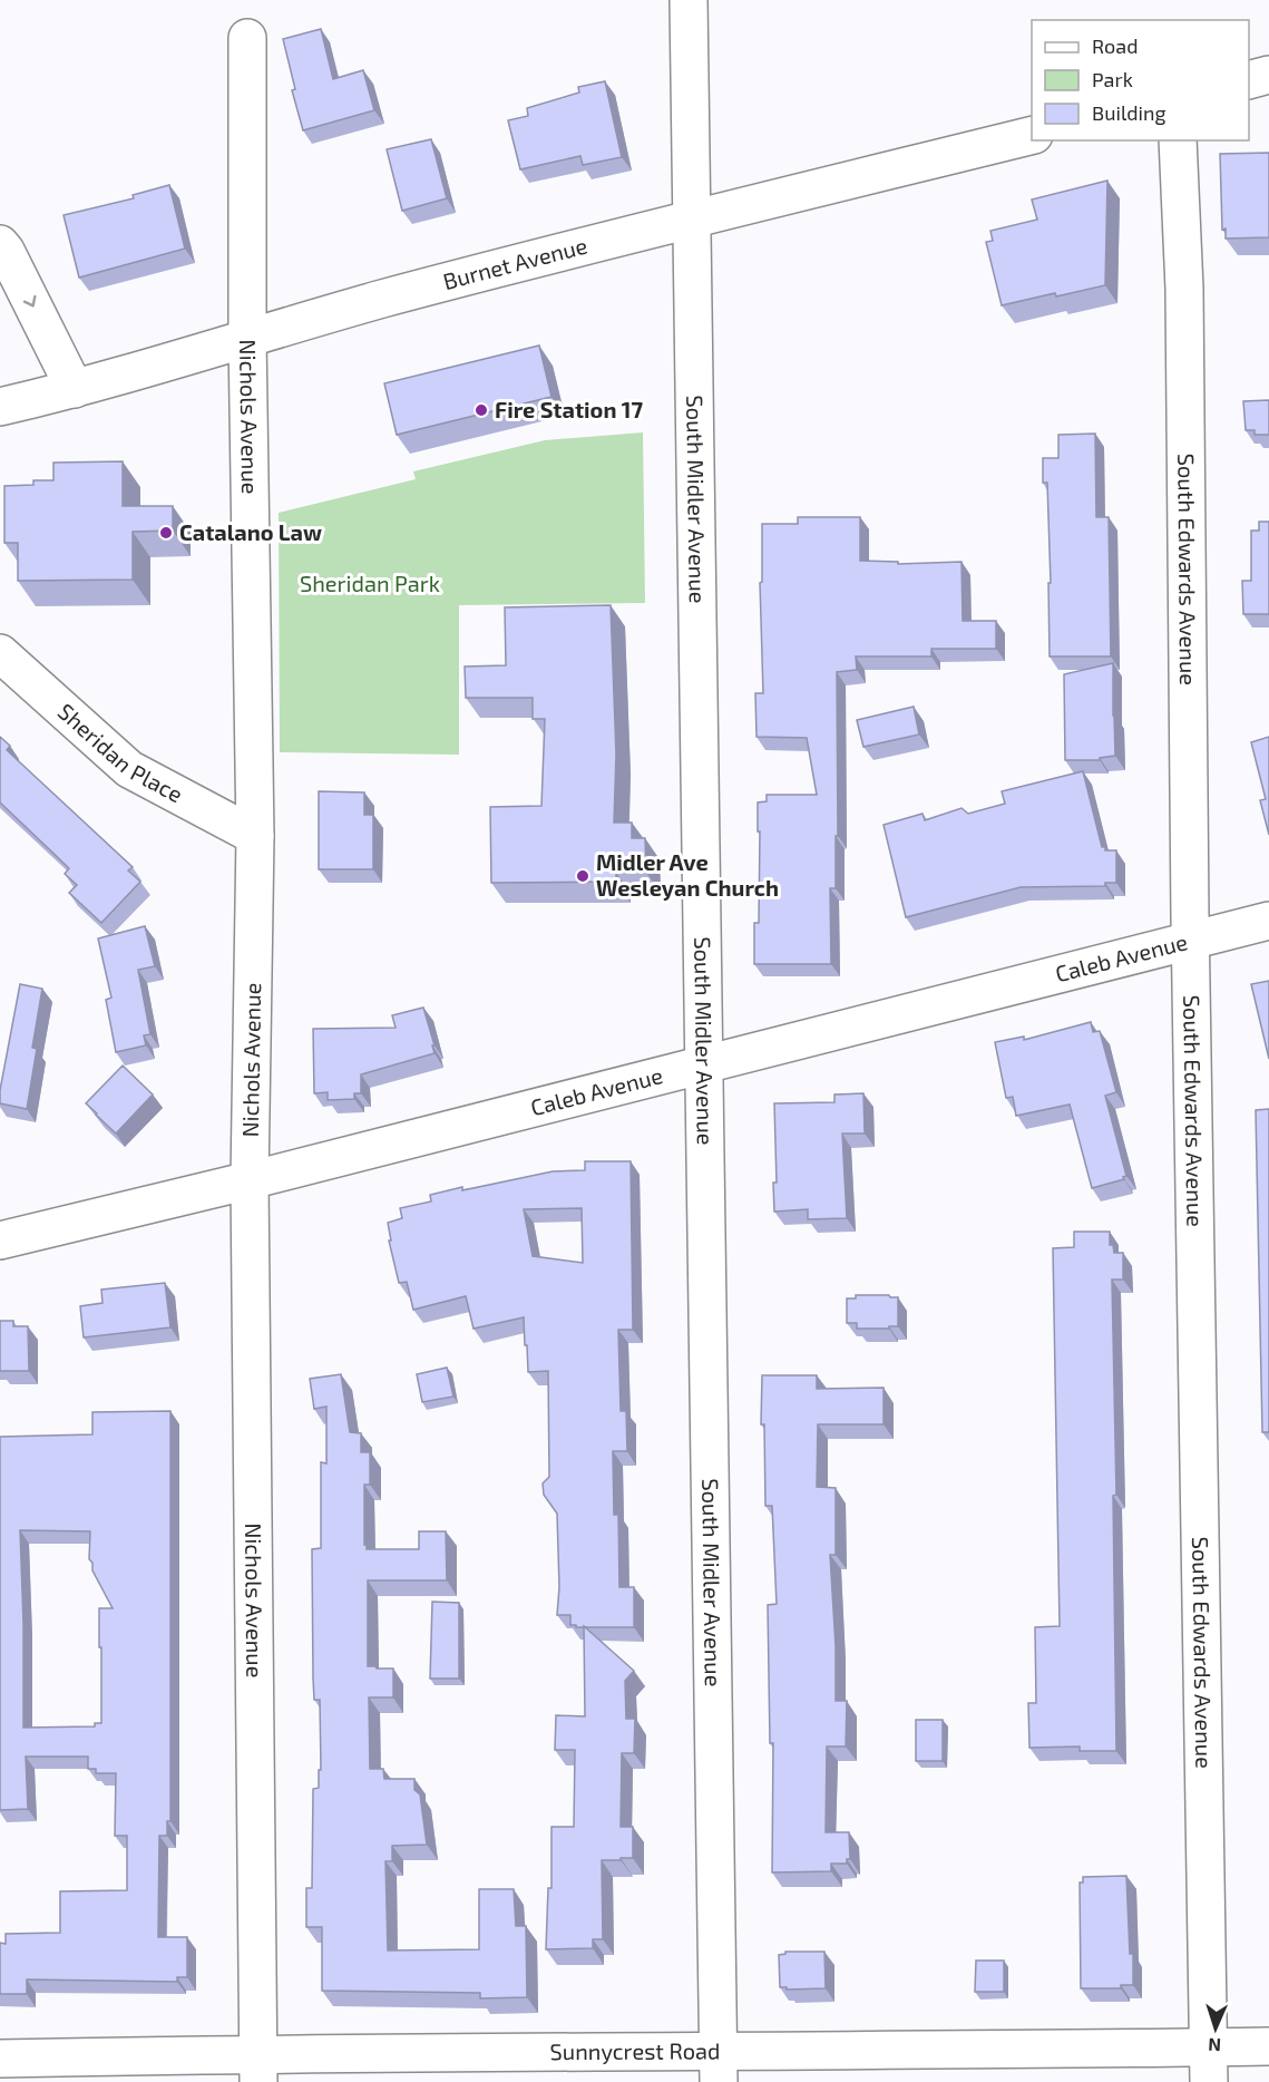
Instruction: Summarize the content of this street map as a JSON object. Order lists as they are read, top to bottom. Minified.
{"streets":{"main road":["Burnet Avenue","Nichols Avenue","South Midler Avenue","South Edwards Avenue","Sheridan Place","Caleb Avenue","Sunnycrest Road"]},"crossings":[["Burnet Avenue","Nichols Avenue"],["Burnet Avenue","South Midler Avenue"],["Nichols Avenue","Sheridan Place"],["Nichols Avenue","Caleb Avenue"],["Nichols Avenue","Sunnycrest Road"],["South Midler Avenue","Caleb Avenue"],["South Midler Avenue","Sunnycrest Road"],["South Edwards Avenue","Caleb Avenue"],["South Edwards Avenue","Sunnycrest Road"]],"parks":["Sheridan Park"],"places":["Fire Station 17","Catalano Law","Midler Ave Wesleyan Church"],"legend":["Road","Park","Building"],"north":"bottom"}
